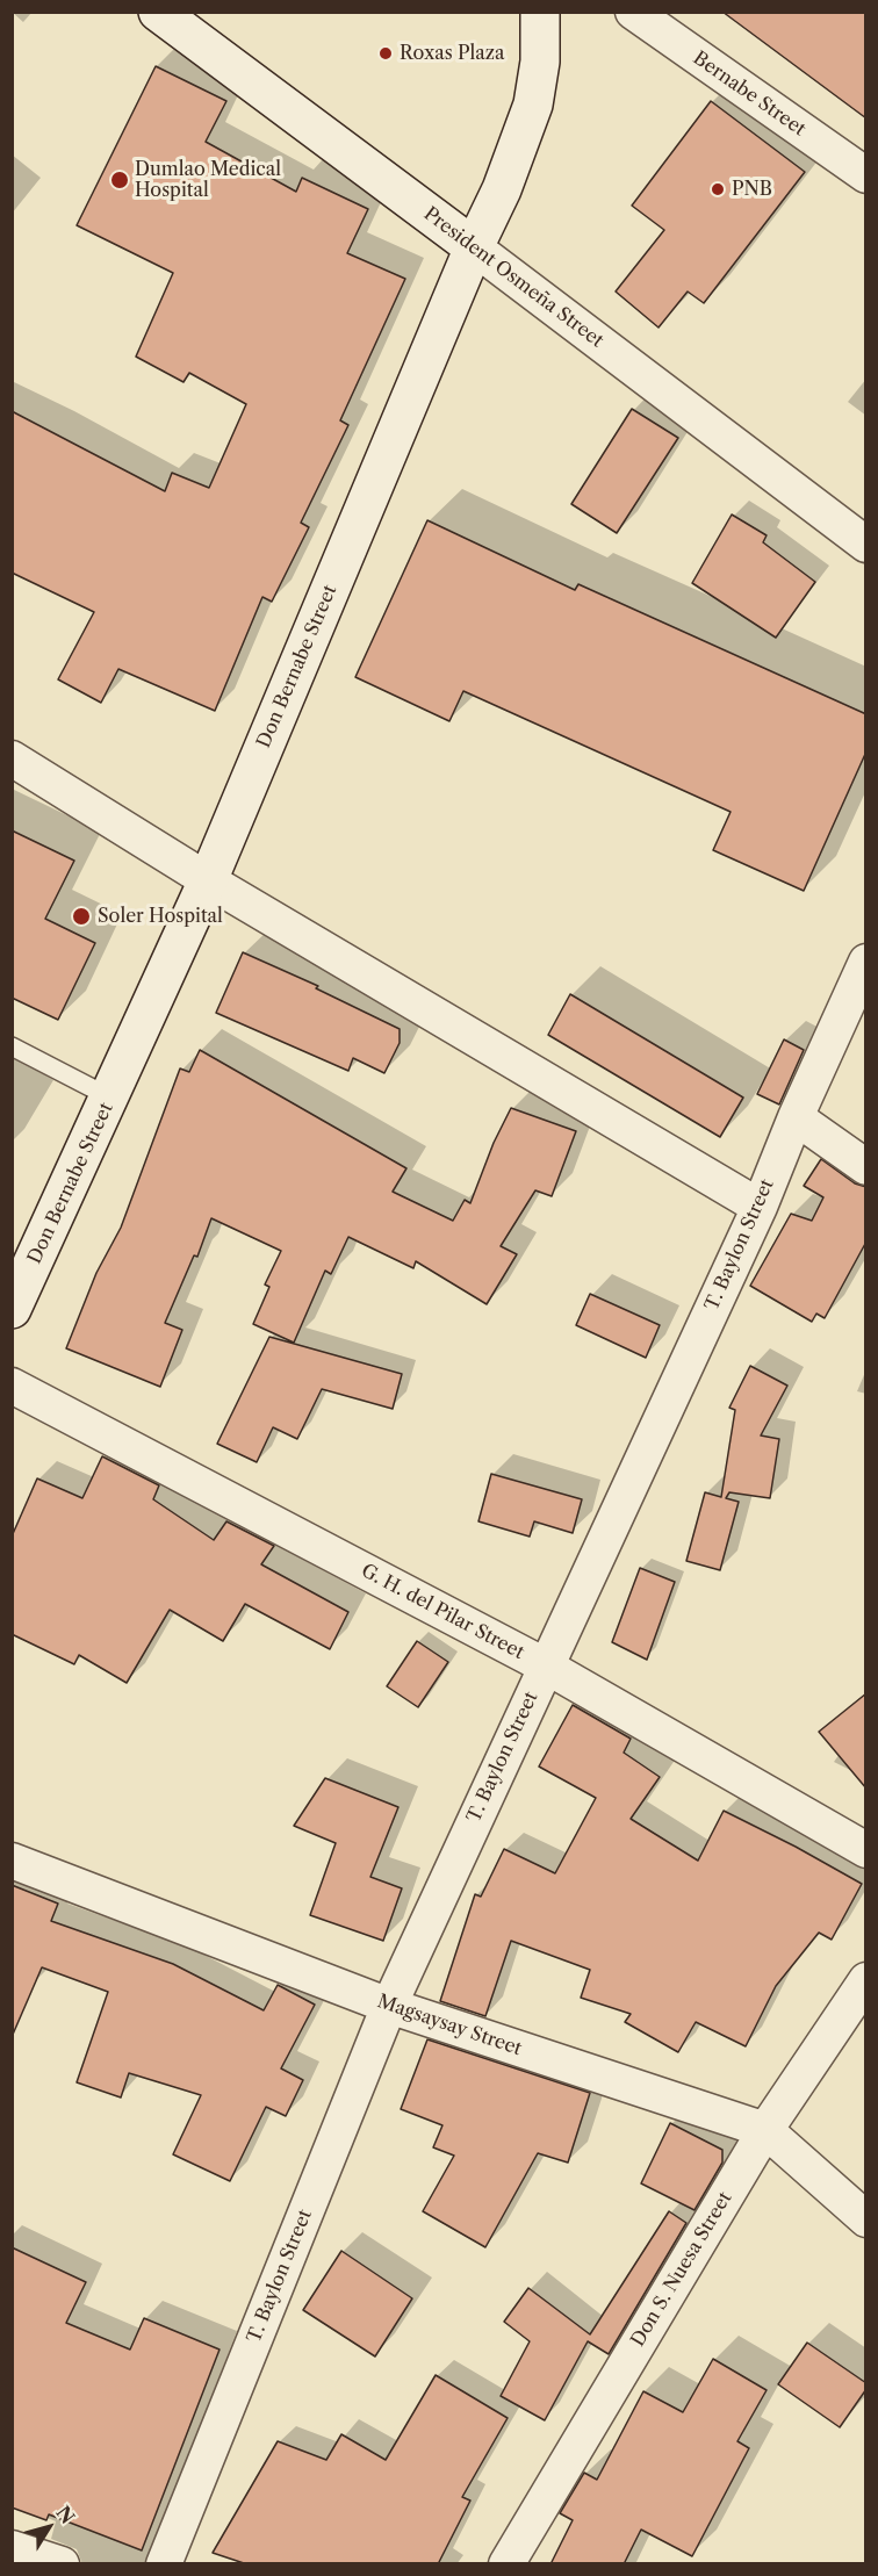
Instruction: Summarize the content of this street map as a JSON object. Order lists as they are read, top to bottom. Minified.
{"streets":{"main road":["President Osmeña Street","Don Bernabe Street"],"street":["Bernabe Street","T. Baylon Street","G. H. del Pilar Street","Magsaysay Street","Don S. Nuesa Street"]},"crossings":[["President Osmeña Street","Don Bernabe Street"],["T. Baylon Street","G. H. del Pilar Street"],["T. Baylon Street","Magsaysay Street"],["Magsaysay Street","Don S. Nuesa Street"]],"places":["Roxas Plaza","Dumlao Medical Hospital","PNB","Soler Hospital"],"north":"top right"}
